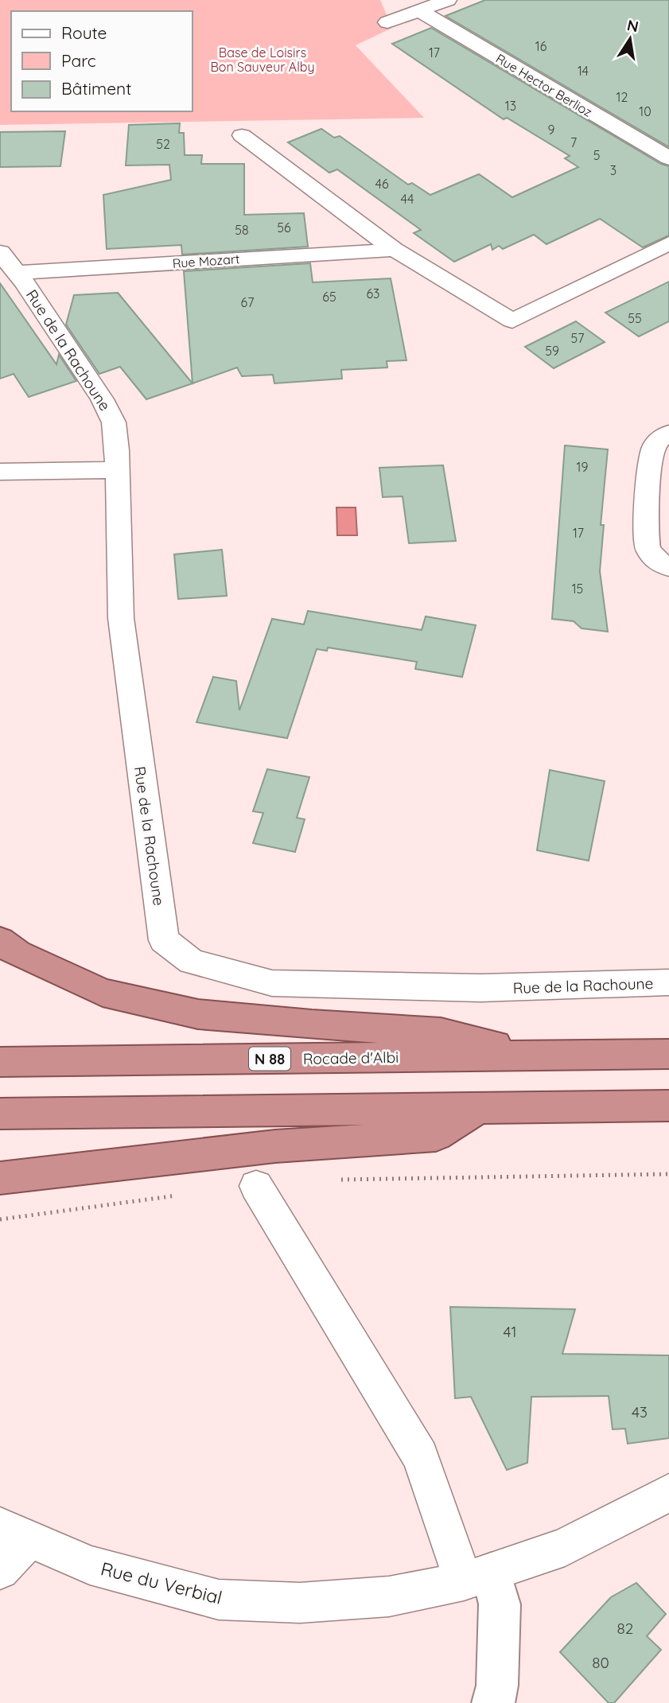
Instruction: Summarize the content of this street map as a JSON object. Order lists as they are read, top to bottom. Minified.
{"streets":{"highway":["Rocade d'Albi","N 88"],"street":["Rue Hector Berlioz","Rue Mozart","Rue de la Rachoune","Rue du Verbial"]},"crossings":[["Rue Mozart","Rue de la Rachoune"]],"parks":["Base de Loisirs Bon Sauveur Alby"],"house_numbers":["16","17","14","12","13","10","9","7","52","5","3","46","44","56","58","63","65","67","55","57","59","19","17","15","41","43","82","80"],"legend":["Route","Parc","Bâtiment"],"north":"top"}
